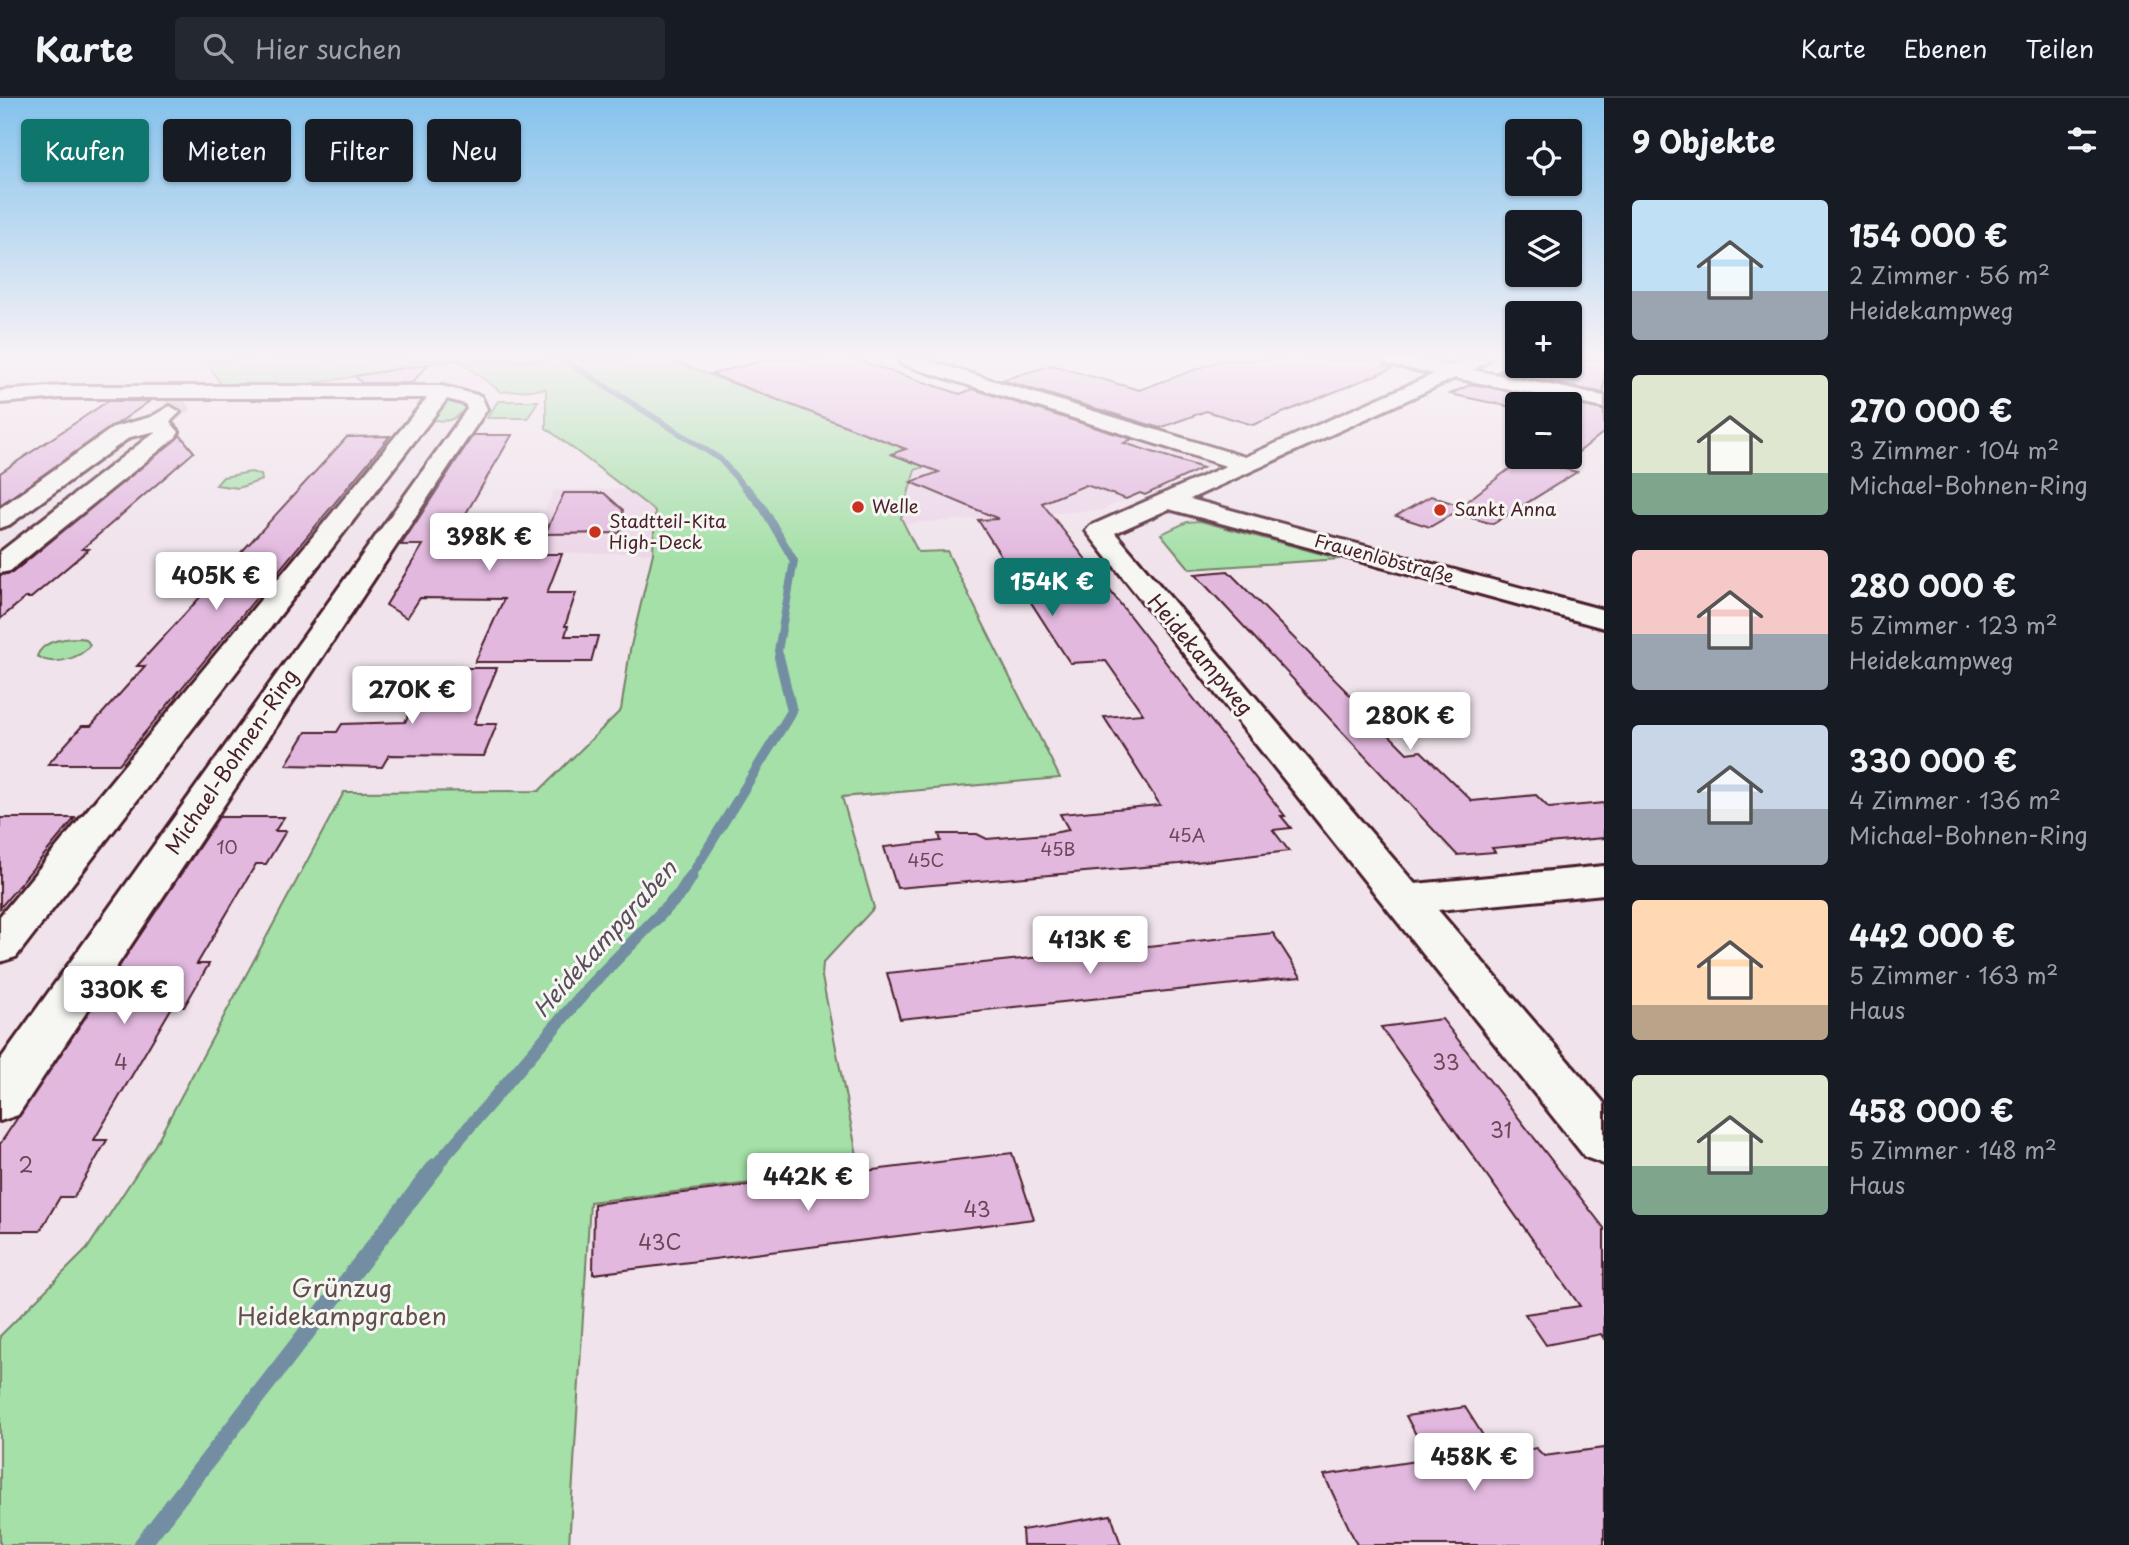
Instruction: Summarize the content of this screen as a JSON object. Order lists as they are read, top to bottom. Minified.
{"streets":{"street":["Frauenlobstraße","Heidekampweg","Michael-Bohnen-Ring"]},"crossings":[["Frauenlobstraße","Heidekampweg"]],"water":["Heidekampgraben"],"parks":["Grünzug Heidekampgraben"],"places":["Welle","Sankt Anna","Stadtteil-Kita High-Deck"],"house_numbers":["45A","10","45B","45C","4","33","31","2","43","43C"],"page":{"header":"Karte","search":"Hier suchen","nav":["Karte","Ebenen","Teilen"],"heading":"9 Objekte","map_buttons":["+","−"],"chip":["Kaufen","Mieten","Filter","Neu"],"list":[{"name":"154 000 €","note":"2 Zimmer · 56 m² · Heidekampweg"},{"name":"270 000 €","note":"3 Zimmer · 104 m² · Michael-Bohnen-Ring"},{"name":"280 000 €","note":"5 Zimmer · 123 m² · Heidekampweg"},{"name":"330 000 €","note":"4 Zimmer · 136 m² · Michael-Bohnen-Ring"},{"name":"442 000 €","note":"5 Zimmer · 163 m² · Haus"},{"name":"458 000 €","note":"5 Zimmer · 148 m² · Haus"}],"price":["398K €","405K €","154K €","270K €","280K €","413K €","330K €","442K €","458K €"]}}
